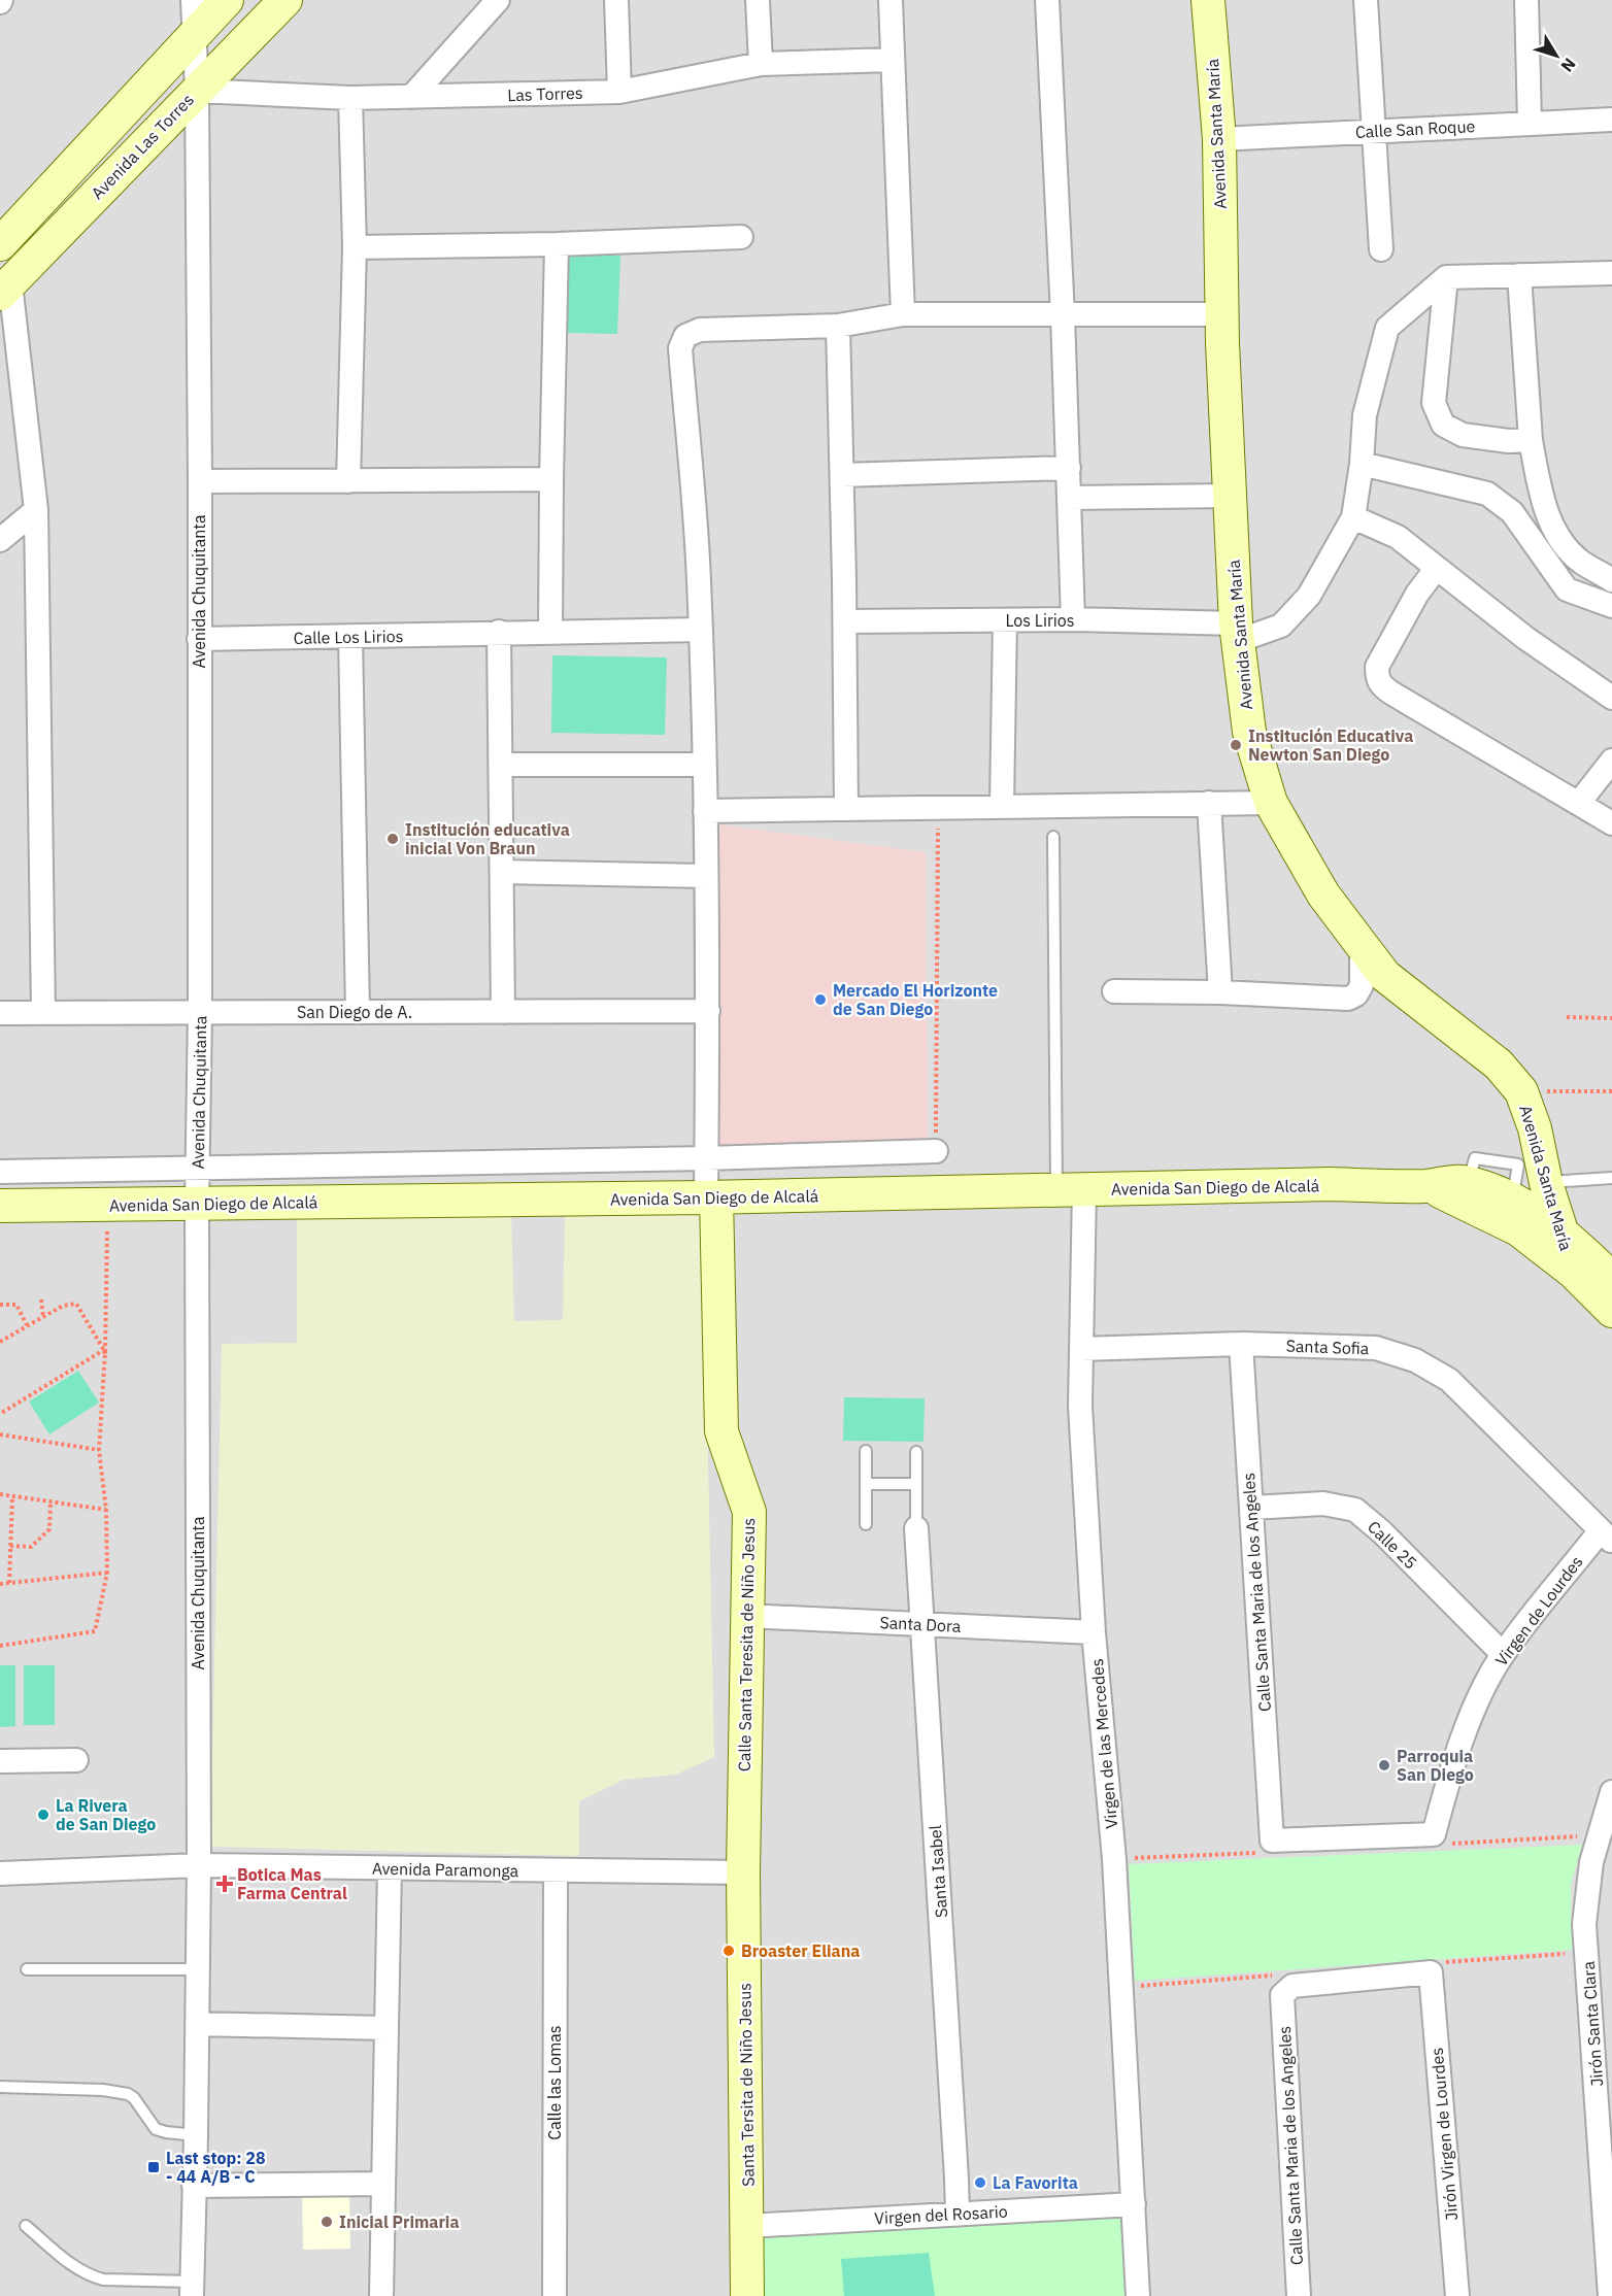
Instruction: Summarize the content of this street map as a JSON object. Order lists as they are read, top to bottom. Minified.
{"streets":{"street":["Las Torres","Calle San Roque","Avenida Santa María","Avenida Las Torres","Avenida Chuquitanta","Los Lirios","Calle Los Lirios","San Diego de A.","Avenida San Diego de Alcalá","Santa Sofia","Calle 25","Calle Santa Maria de los Angeles","Virgen de Lourdes","Santa Dora","Calle Santa Teresita de Niño Jesus","Virgen de las Mercedes","Avenida Paramonga","Santa Isabel","Jirón Santa Clara","Calle las Lomas","Santa Tersita de Niño Jesus","Jirón Virgen de Lourdes","Virgen del Rosario"]},"crossings":[["Las Torres","Avenida Las Torres"],["Las Torres","Avenida Chuquitanta"],["Calle San Roque","Avenida Santa María"],["Avenida Santa María","Los Lirios"],["Avenida Santa María","Avenida San Diego de Alcalá"],["Avenida Las Torres","Avenida Chuquitanta"],["Avenida Chuquitanta","Calle Los Lirios"],["Avenida Chuquitanta","San Diego de A."],["Avenida Chuquitanta","Avenida San Diego de Alcalá"],["Avenida Chuquitanta","Avenida Paramonga"],["Avenida San Diego de Alcalá","Calle Santa Teresita de Niño Jesus"],["Avenida San Diego de Alcalá","Virgen de las Mercedes"],["Santa Sofia","Calle Santa Maria de los Angeles"],["Santa Sofia","Virgen de Lourdes"],["Santa Sofia","Virgen de las Mercedes"],["Calle 25","Calle Santa Maria de los Angeles"],["Calle 25","Virgen de Lourdes"],["Calle Santa Maria de los Angeles","Jirón Virgen de Lourdes"],["Santa Dora","Calle Santa Teresita de Niño Jesus"],["Santa Dora","Virgen de las Mercedes"],["Santa Dora","Santa Isabel"],["Calle Santa Teresita de Niño Jesus","Avenida Paramonga"],["Calle Santa Teresita de Niño Jesus","Santa Tersita de Niño Jesus"],["Virgen de las Mercedes","Virgen del Rosario"],["Avenida Paramonga","Calle las Lomas"],["Avenida Paramonga","Santa Tersita de Niño Jesus"],["Santa Isabel","Virgen del Rosario"],["Santa Tersita de Niño Jesus","Virgen del Rosario"]],"places":{"other":["Institución Educativa Newton San Diego","Institución educativa inicial Von Braun","Mercado El Horizonte de San Diego","Parroquia San Diego","La Rivera de San Diego","Broaster Eliana","La Favorita","Inicial Primaria"],"health":["Botica Mas Farma Central"],"transit":["Last stop: 28 - 44 A/B - C"]},"north":"bottom right"}
